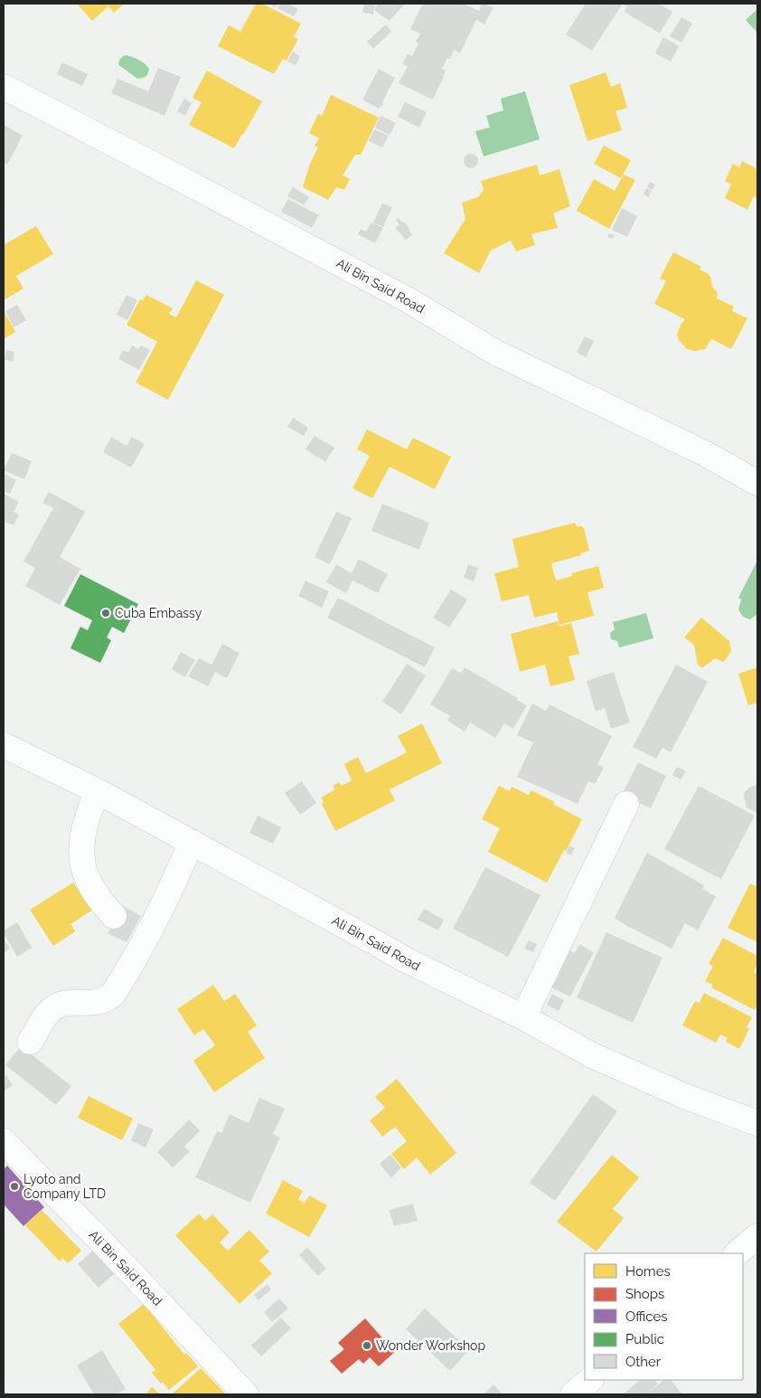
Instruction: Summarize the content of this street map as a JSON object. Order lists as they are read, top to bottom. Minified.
{"streets":{"street":["Ali Bin Said Road"]},"places":["Cuba Embassy","Lyoto and Company LTD","Wonder Workshop"],"legend":["Homes","Shops","Offices","Public","Other"]}
